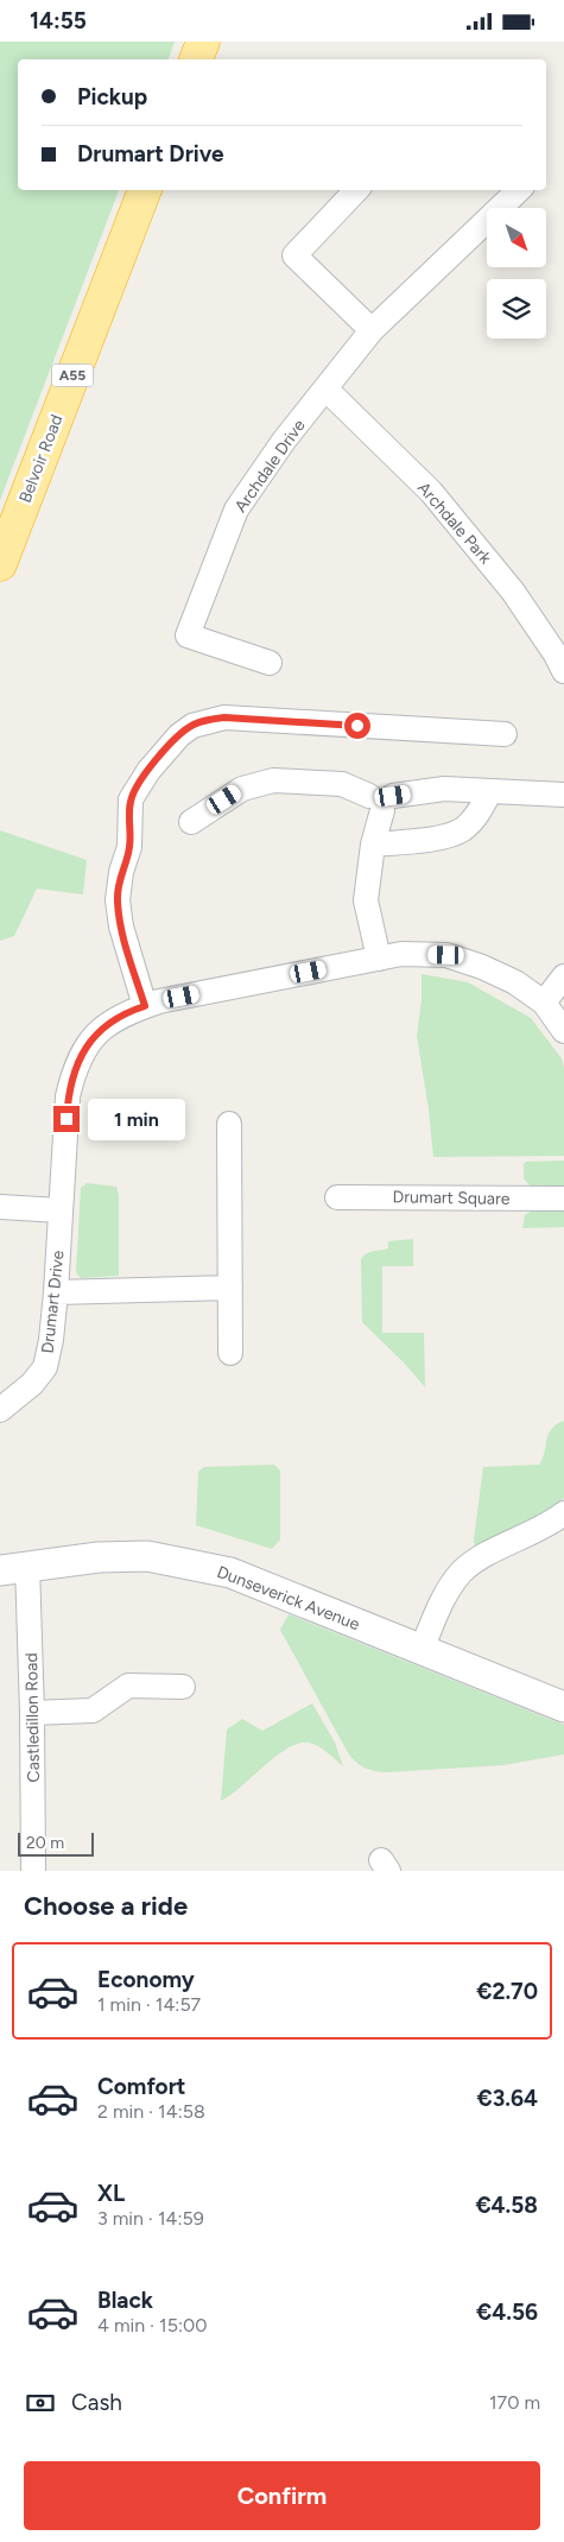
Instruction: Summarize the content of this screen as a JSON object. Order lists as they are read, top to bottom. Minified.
{"streets":{"highway":["A55","Belvoir Road"],"street":["Archdale Drive","Archdale Park","Drumart Square","Drumart Drive","Dunseverick Avenue","Castledillon Road"]},"crossings":[["Archdale Drive","Archdale Park"],["Dunseverick Avenue","Castledillon Road"]],"scale_bar":"20 m","north":"bottom right","page":{"status":"14:55","banner":["Pickup","Drumart Drive"],"bubble":"1 min","scale":"20 m","heading":"Choose a ride","list":[{"name":"Economy","note":"1 min · 14:57","value":"€2.70"},{"name":"Comfort","note":"2 min · 14:58","value":"€3.64"},{"name":"XL","note":"3 min · 14:59","value":"€4.58"},{"name":"Black","note":"4 min · 15:00","value":"€4.56"}],"pay":["Cash","170 m"],"buttons":"Confirm"}}
